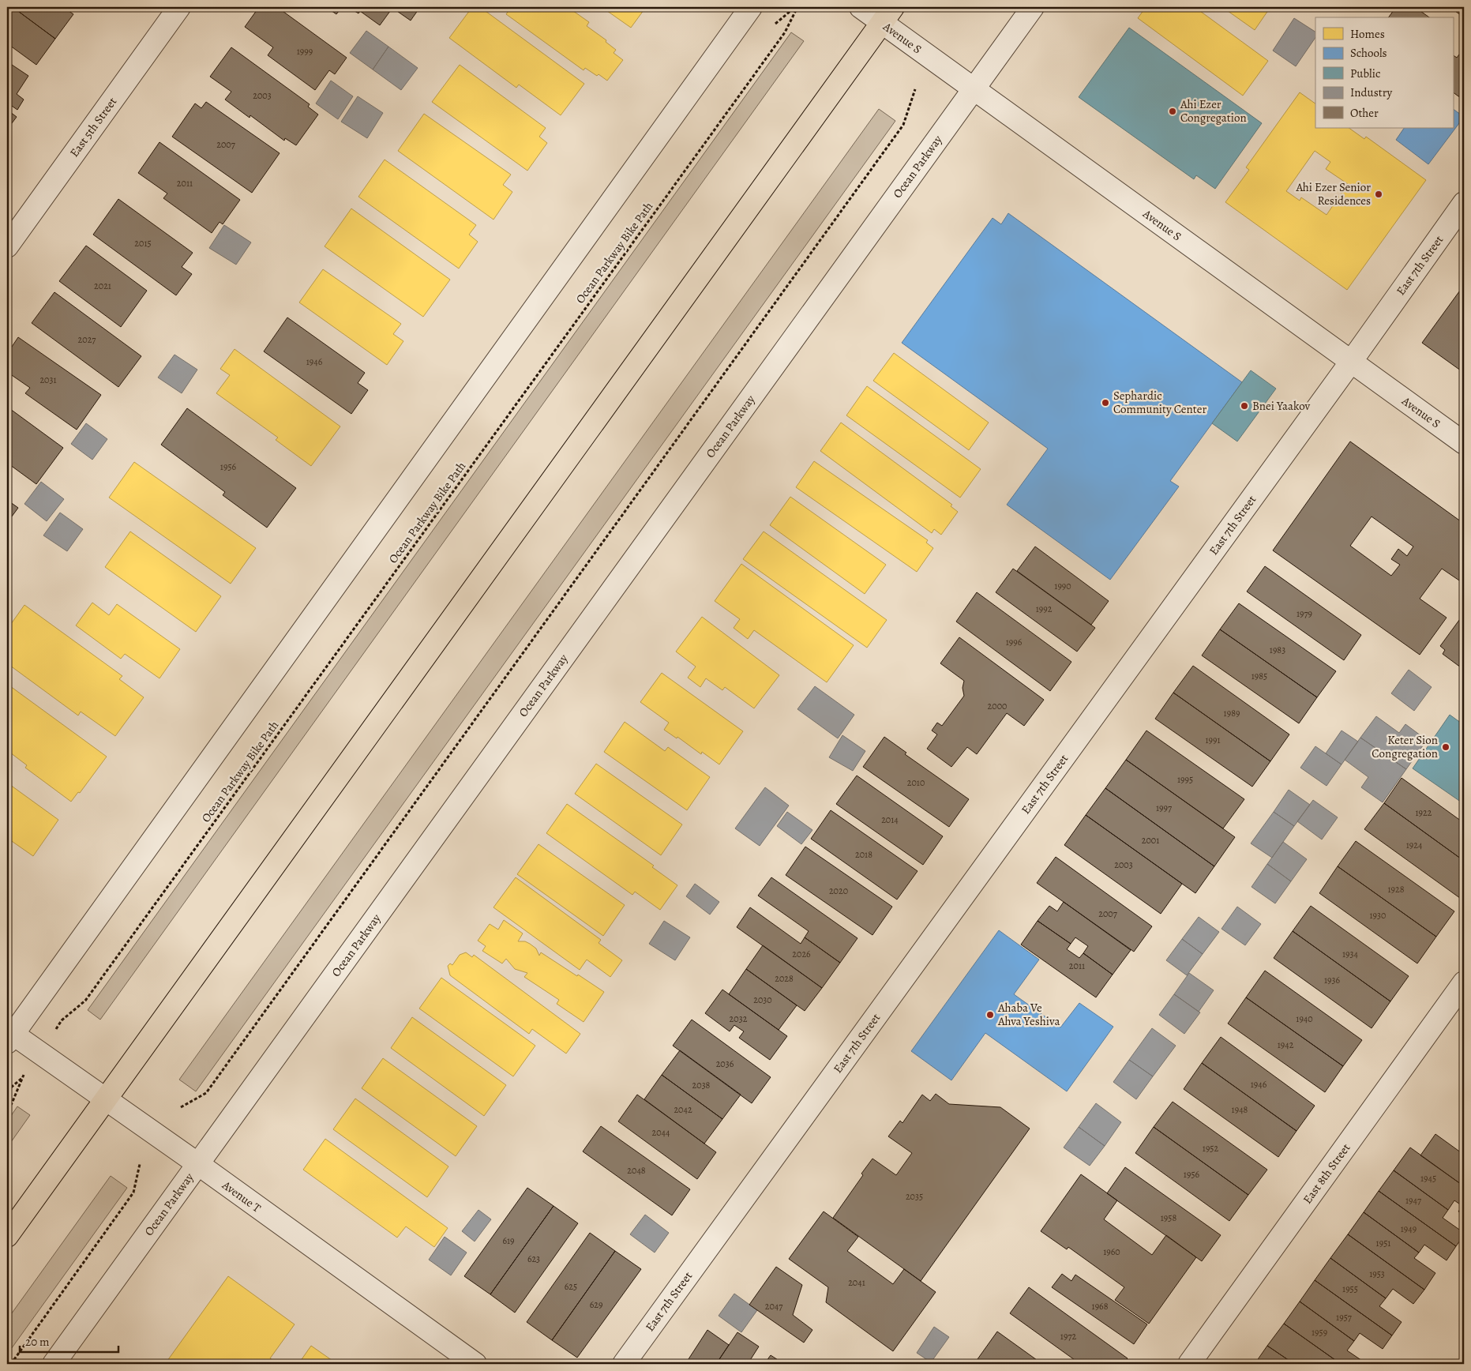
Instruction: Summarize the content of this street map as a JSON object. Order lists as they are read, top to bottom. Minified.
{"streets":{"street":["Avenue S","East 5th Street","Ocean Parkway","East 7th Street","East 8th Street","Avenue T"],"path":["Ocean Parkway Bike Path"]},"crossings":[["Avenue S","Ocean Parkway"],["Avenue S","East 7th Street"],["Ocean Parkway","Avenue T"]],"places":["Ahi Ezer Congregation","Ahi Ezer Senior Residences","Sephardic Community Center","Bnei Yaakov","Keter Sion Congregation","Ahaba Ve Ahva Yeshiva"],"house_numbers":["1999","2003","2007","2011","2015","2021","2027","1946","2031","1956","1990","1992","1979","1996","1983","1985","2000","1989","1991","1995","2010","1997","1922","2014","2001","1924","2018","2003","1928","2020","2007","1930","2026","1934","2011","2028","1936","2030","2032","1940","1942","2036","1946","2038","2042","1948","2044","1952","2048","1956","1945","2035","1947","1958","1949","619","1951","1960","623","1953","2041","625","1955","629","2047","1968","1957","1959","1972"],"legend":["Homes","Schools","Public","Industry","Other"],"scale_bar":"20 m"}
